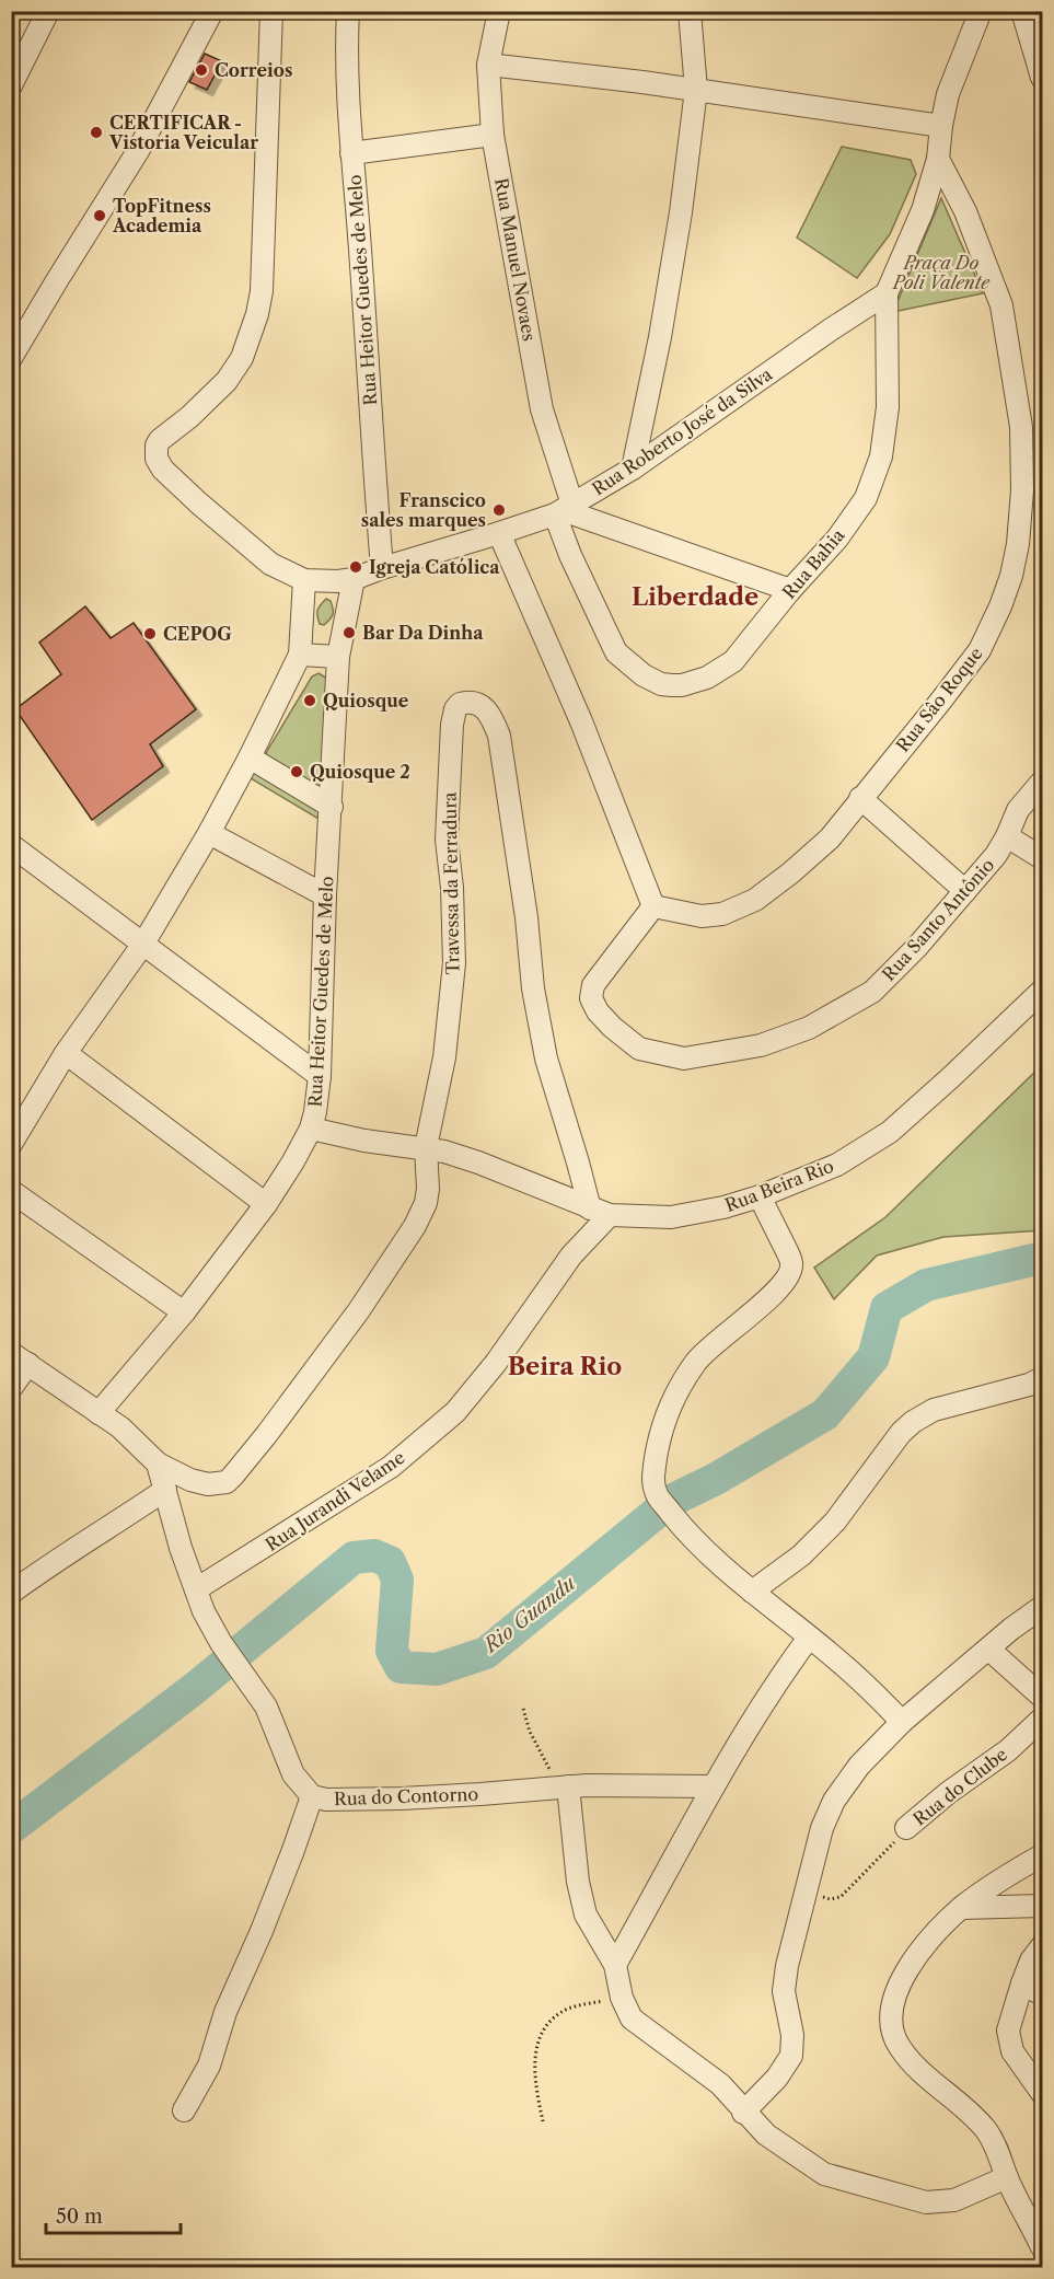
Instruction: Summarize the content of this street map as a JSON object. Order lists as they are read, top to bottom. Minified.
{"streets":{"street":["Rua Manuel Novaes","Rua Heitor Guedes de Melo","Rua Roberto José da Silva","Rua Bahia","Rua Sâo Roque","Travessa da Ferradura","Rua Santo Antônio","Rua Beira Rio","Rua Jurandi Velame","Rua do Clube","Rua do Contorno"]},"crossings":[["Rua Manuel Novaes","Rua Roberto José da Silva"],["Rua Manuel Novaes","Rua Bahia"],["Rua Heitor Guedes de Melo","Rua Roberto José da Silva"],["Rua Heitor Guedes de Melo","Rua Beira Rio"],["Rua Heitor Guedes de Melo","Rua do Contorno"],["Rua Roberto José da Silva","Rua Bahia"],["Rua Sâo Roque","Rua Santo Antônio"],["Travessa da Ferradura","Rua Beira Rio"],["Travessa da Ferradura","Rua Jurandi Velame"],["Travessa da Ferradura","Rua do Contorno"],["Rua Beira Rio","Rua Jurandi Velame"],["Rua Jurandi Velame","Rua do Contorno"]],"districts":["Liberdade","Beira Rio"],"water":["Rio Guandu"],"parks":["Praça Do Poli Valente"],"places":["Correios","CERTIFICAR - Vistoria Veicular","TopFitness Academia","Franscico sales marques","Igreja Católica","Bar Da Dinha","CEPOG","Quiosque","Quiosque 2"],"scale_bar":"50 m"}
